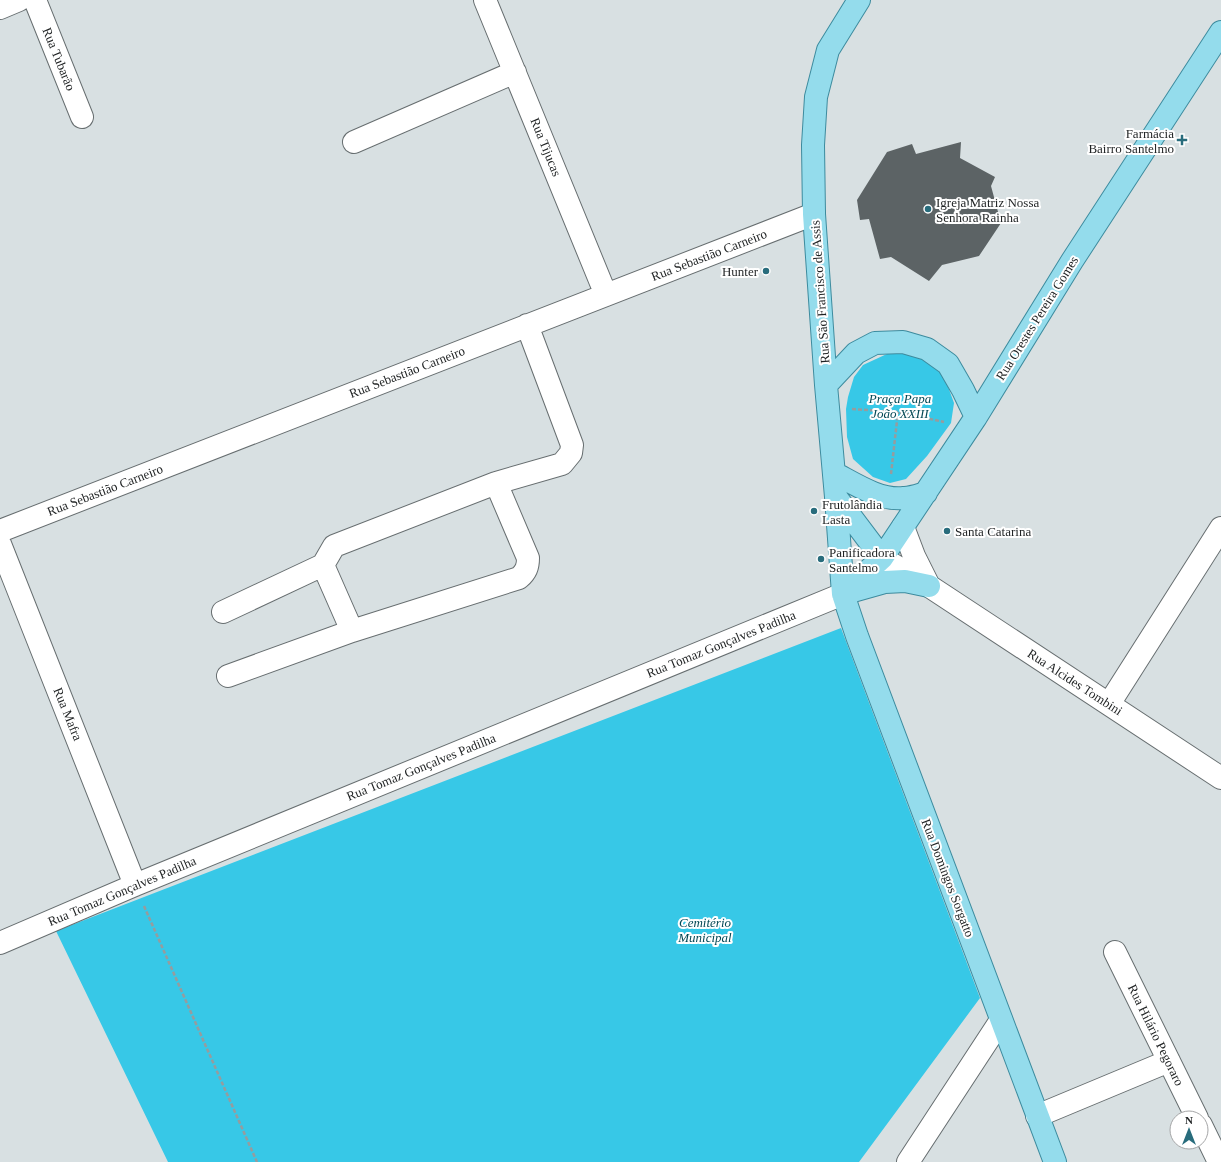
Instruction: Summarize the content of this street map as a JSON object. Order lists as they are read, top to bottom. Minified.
{"streets":{"main road":["Rua São Francisco de Assis","Rua Orestes Pereira Gomes","Rua Domingos Sorgatto"],"street":["Rua Tubarão","Rua Tijucas","Rua Sebastião Carneiro","Rua Tomaz Gonçalves Padilha","Rua Alcides Tombini","Rua Mafra","Rua Hilário Pegoraro"]},"crossings":[["Rua Tijucas","Rua Sebastião Carneiro"],["Rua Sebastião Carneiro","Rua São Francisco de Assis"],["Rua São Francisco de Assis","Rua Orestes Pereira Gomes"],["Rua São Francisco de Assis","Rua Tomaz Gonçalves Padilha"],["Rua São Francisco de Assis","Rua Domingos Sorgatto"],["Rua Orestes Pereira Gomes","Rua Tomaz Gonçalves Padilha"],["Rua Orestes Pereira Gomes","Rua Alcides Tombini"],["Rua Orestes Pereira Gomes","Rua Domingos Sorgatto"],["Rua Tomaz Gonçalves Padilha","Rua Mafra"],["Rua Tomaz Gonçalves Padilha","Rua Domingos Sorgatto"]],"parks":["Praça Papa João XXIII","Cemitério Municipal"],"places":{"health":["Farmácia Bairro Santelmo"],"other":["Igreja Matriz Nossa Senhora Rainha","Hunter","Frutolândia Lasta","Santa Catarina","Panificadora Santelmo"]},"north":"top"}
